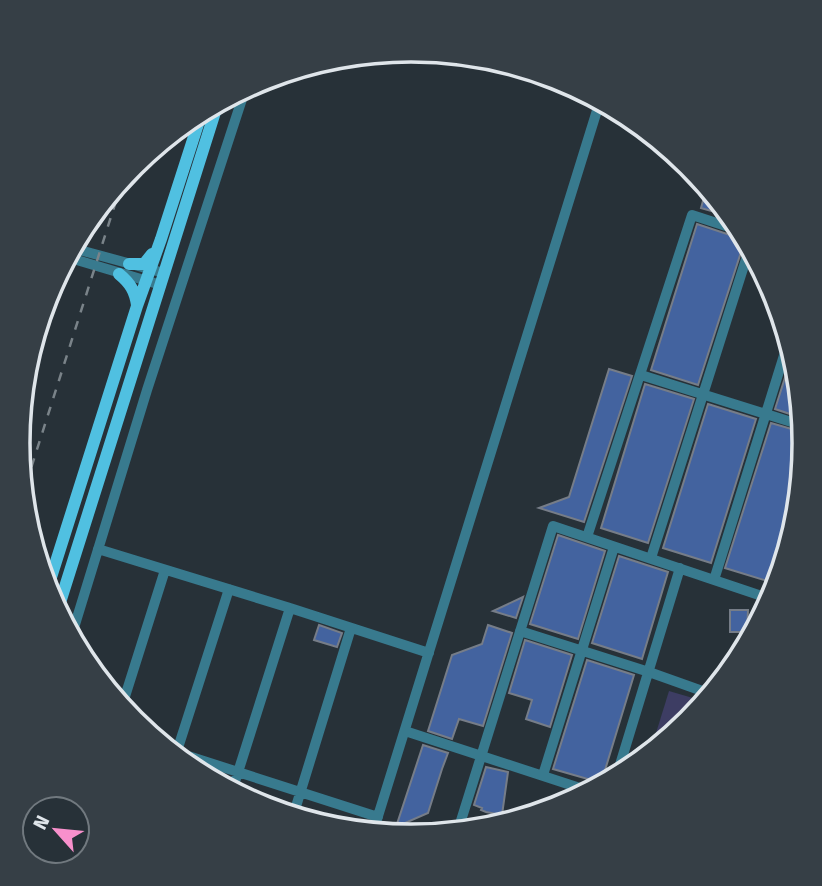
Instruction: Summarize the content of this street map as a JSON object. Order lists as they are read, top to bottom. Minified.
{"north":"top left"}
